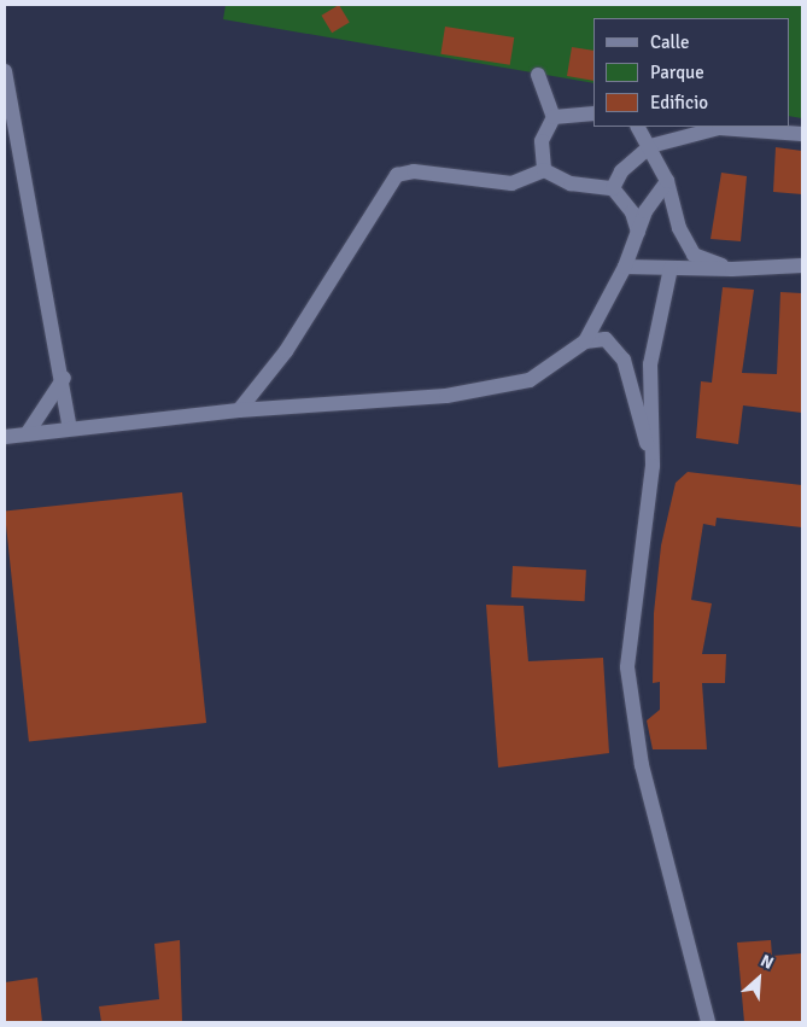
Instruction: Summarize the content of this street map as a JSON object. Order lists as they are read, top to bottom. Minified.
{"legend":["Calle","Parque","Edificio"],"north":"top right"}
